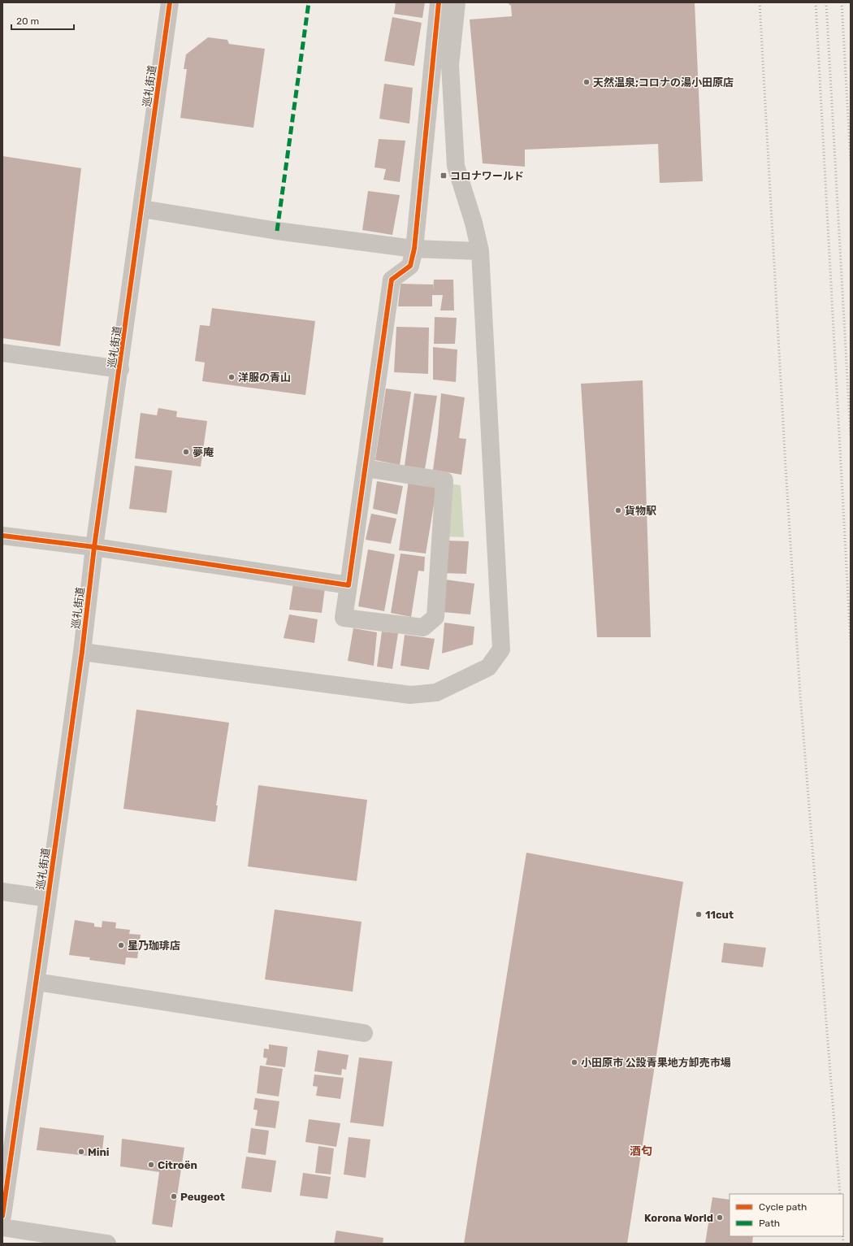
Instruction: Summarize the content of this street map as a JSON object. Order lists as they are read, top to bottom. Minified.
{"streets":{"street":["巡礼街道"]},"districts":["酒匂"],"places":{"other":["天然温泉;コロナの湯小田原店","洋服の青山","夢庵","貨物駅","11cut","星乃珈琲店","小田原市 公設青果地方卸売市場","Mini","Citroën","Peugeot","Korona World"],"transit":["コロナワールド"]},"legend":["Cycle path","Path"],"scale_bar":"20 m"}
